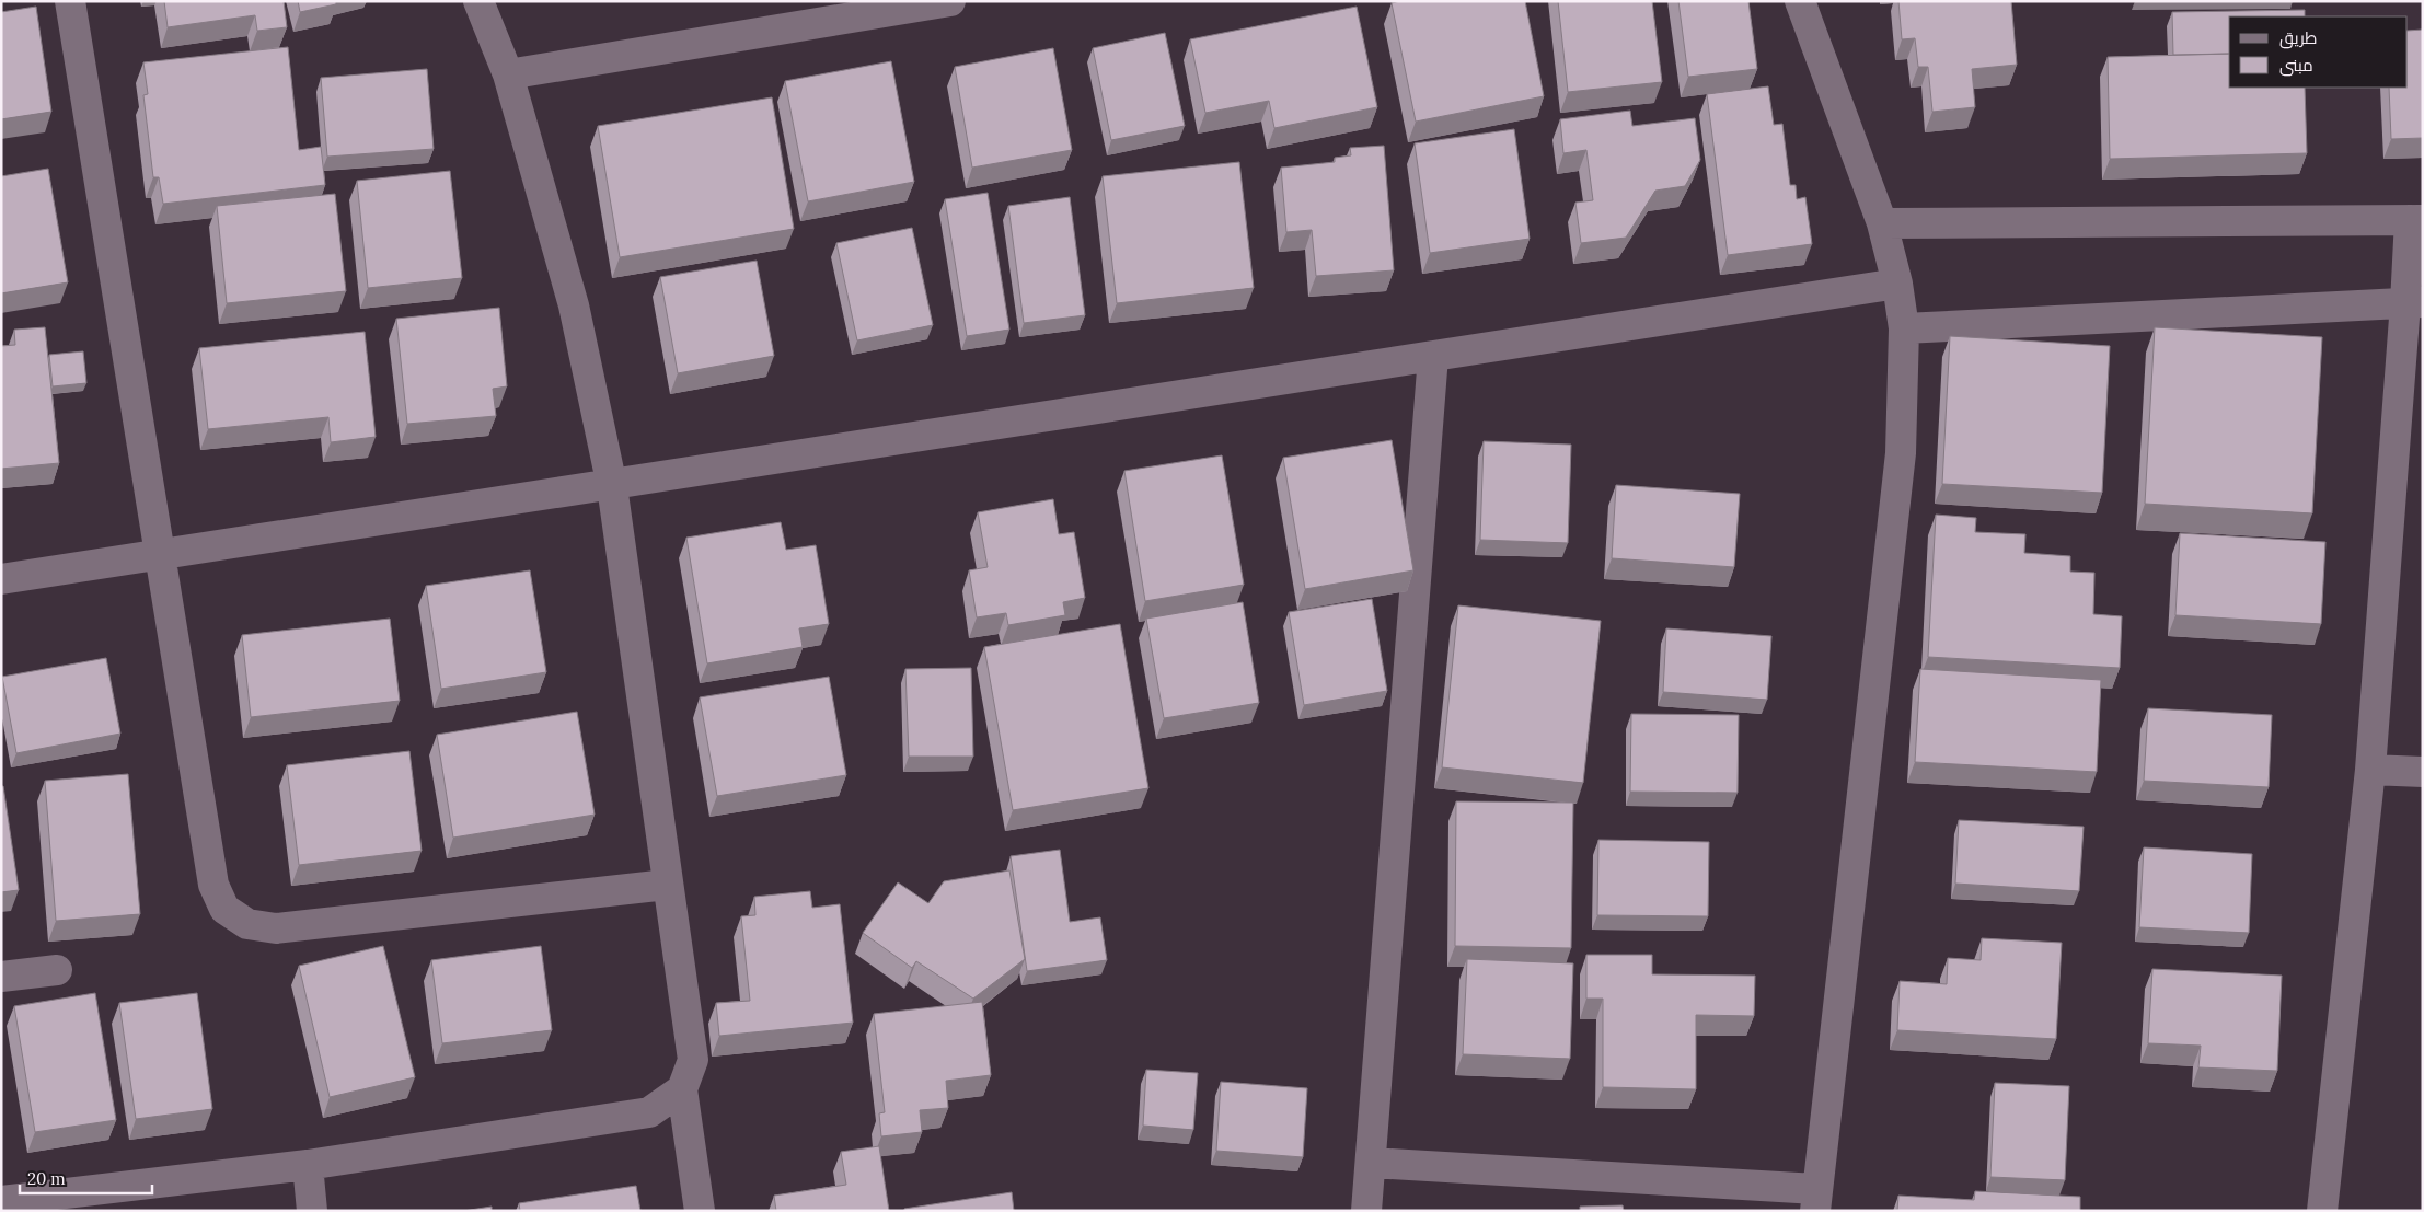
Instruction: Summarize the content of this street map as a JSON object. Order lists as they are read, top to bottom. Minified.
{"legend":["طريق","مبنى"],"scale_bar":"20 m"}
